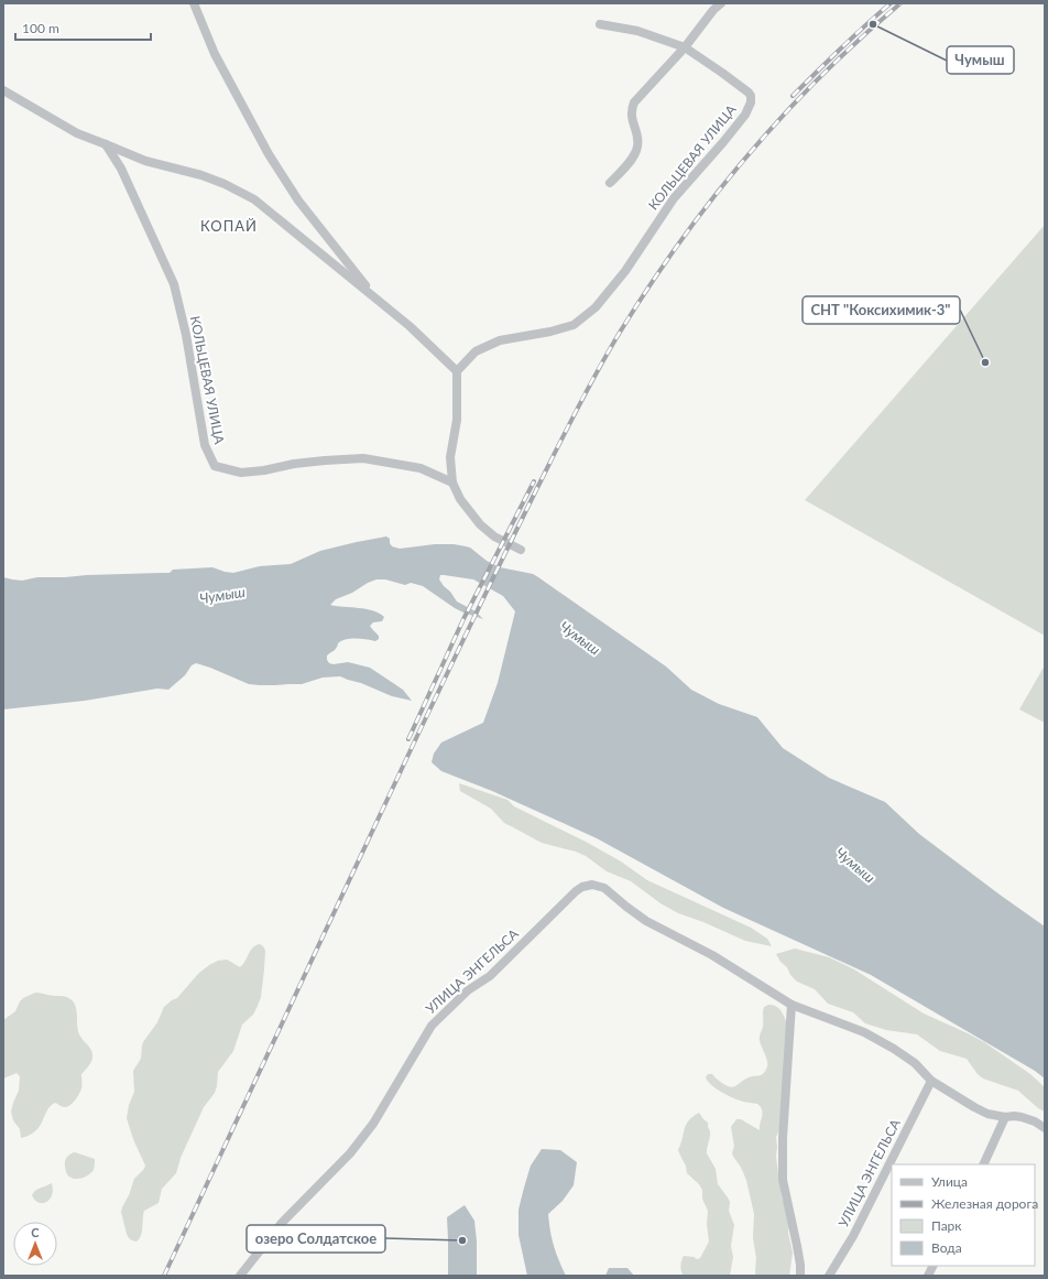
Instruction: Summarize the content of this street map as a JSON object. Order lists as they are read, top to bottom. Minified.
{"streets":{"street":["КОЛЬЦЕВАЯ УЛИЦА","УЛИЦА ЭНГЕЛЬСА"]},"districts":["КОПАЙ"],"water":["Чумыш"],"places":["Чумыш","СНТ \"Коксихимик-3\"","озеро Солдатское"],"legend":["Улица","Железная дорога","Парк","Вода"],"scale_bar":"100 m","north":"top"}
